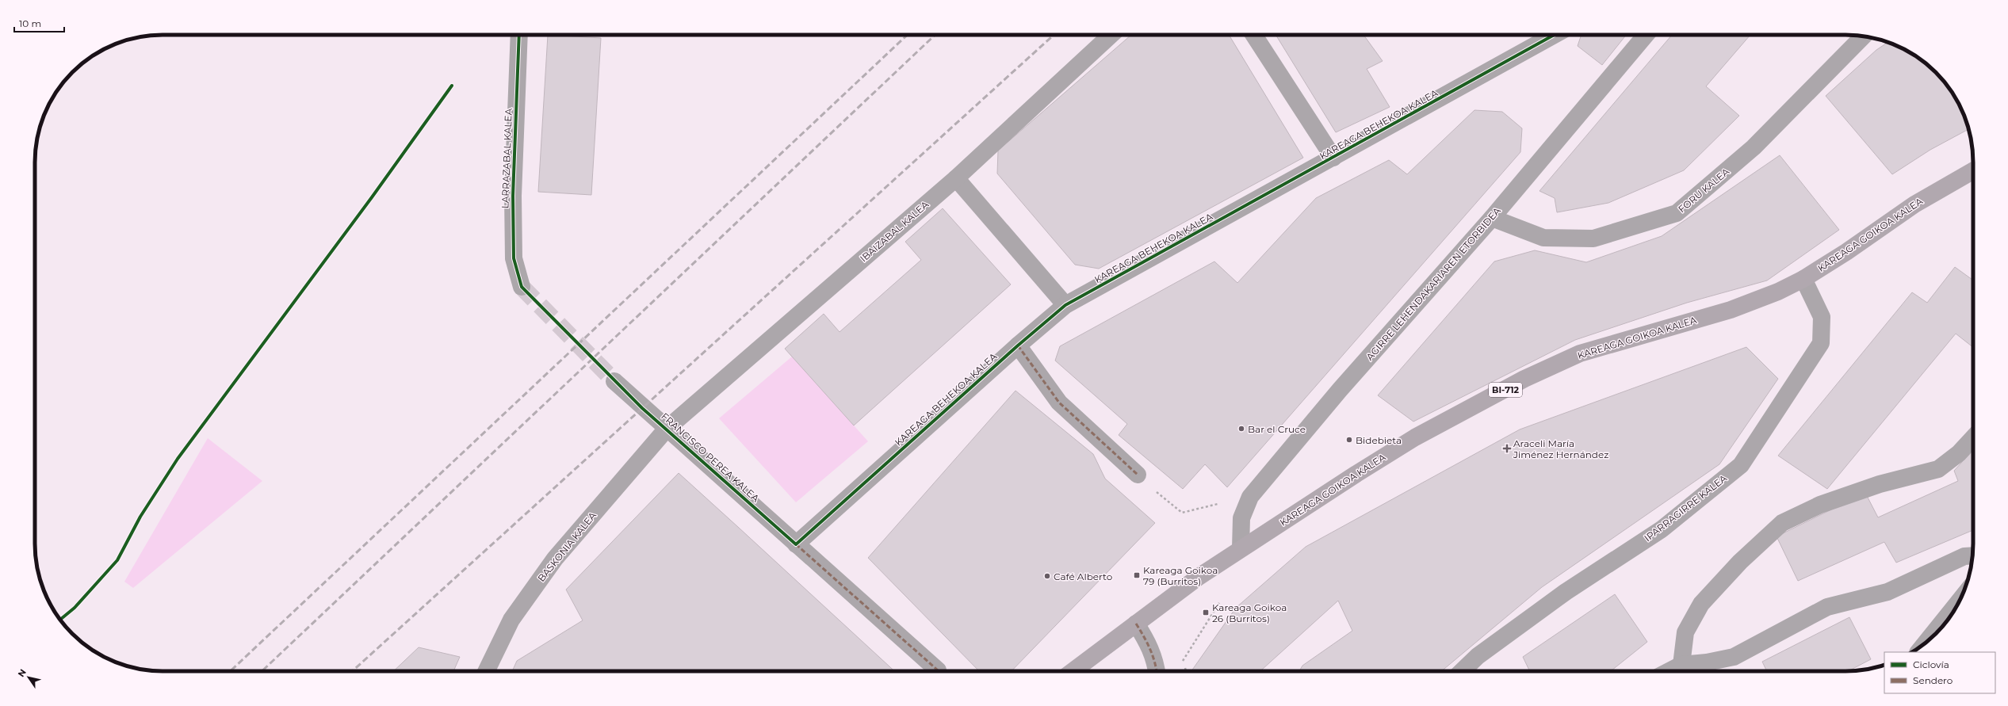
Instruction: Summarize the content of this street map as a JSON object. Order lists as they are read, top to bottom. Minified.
{"streets":{"main road":["KAREAGA GOIKOA KALEA","BI-712"],"street":["KAREAGA BEHEKOA KALEA","LARRAZABAL KALEA","FORU KALEA","IBAIZABAL KALEA","AGIRRE LEHENDAKARIAREN ETORBIDEA","FRANCISCO PEREA KALEA","IPARRAGIRRE KALEA","BASKONIA KALEA"]},"crossings":[["KAREAGA BEHEKOA KALEA","FRANCISCO PEREA KALEA"],["FORU KALEA","AGIRRE LEHENDAKARIAREN ETORBIDEA"],["IBAIZABAL KALEA","FRANCISCO PEREA KALEA"],["IBAIZABAL KALEA","BASKONIA KALEA"],["KAREAGA GOIKOA KALEA","AGIRRE LEHENDAKARIAREN ETORBIDEA"],["KAREAGA GOIKOA KALEA","IPARRAGIRRE KALEA"],["FRANCISCO PEREA KALEA","BASKONIA KALEA"]],"places":{"other":["Bar el Cruce","Bidebieta","Café Alberto"],"health":["Araceli María Jiménez Hernández"],"transit":["Kareaga Goikoa 79 (Burritos)","Kareaga Goikoa 26 (Burritos)"]},"legend":["Ciclovía","Sendero"],"scale_bar":"10 m","north":"top left"}
